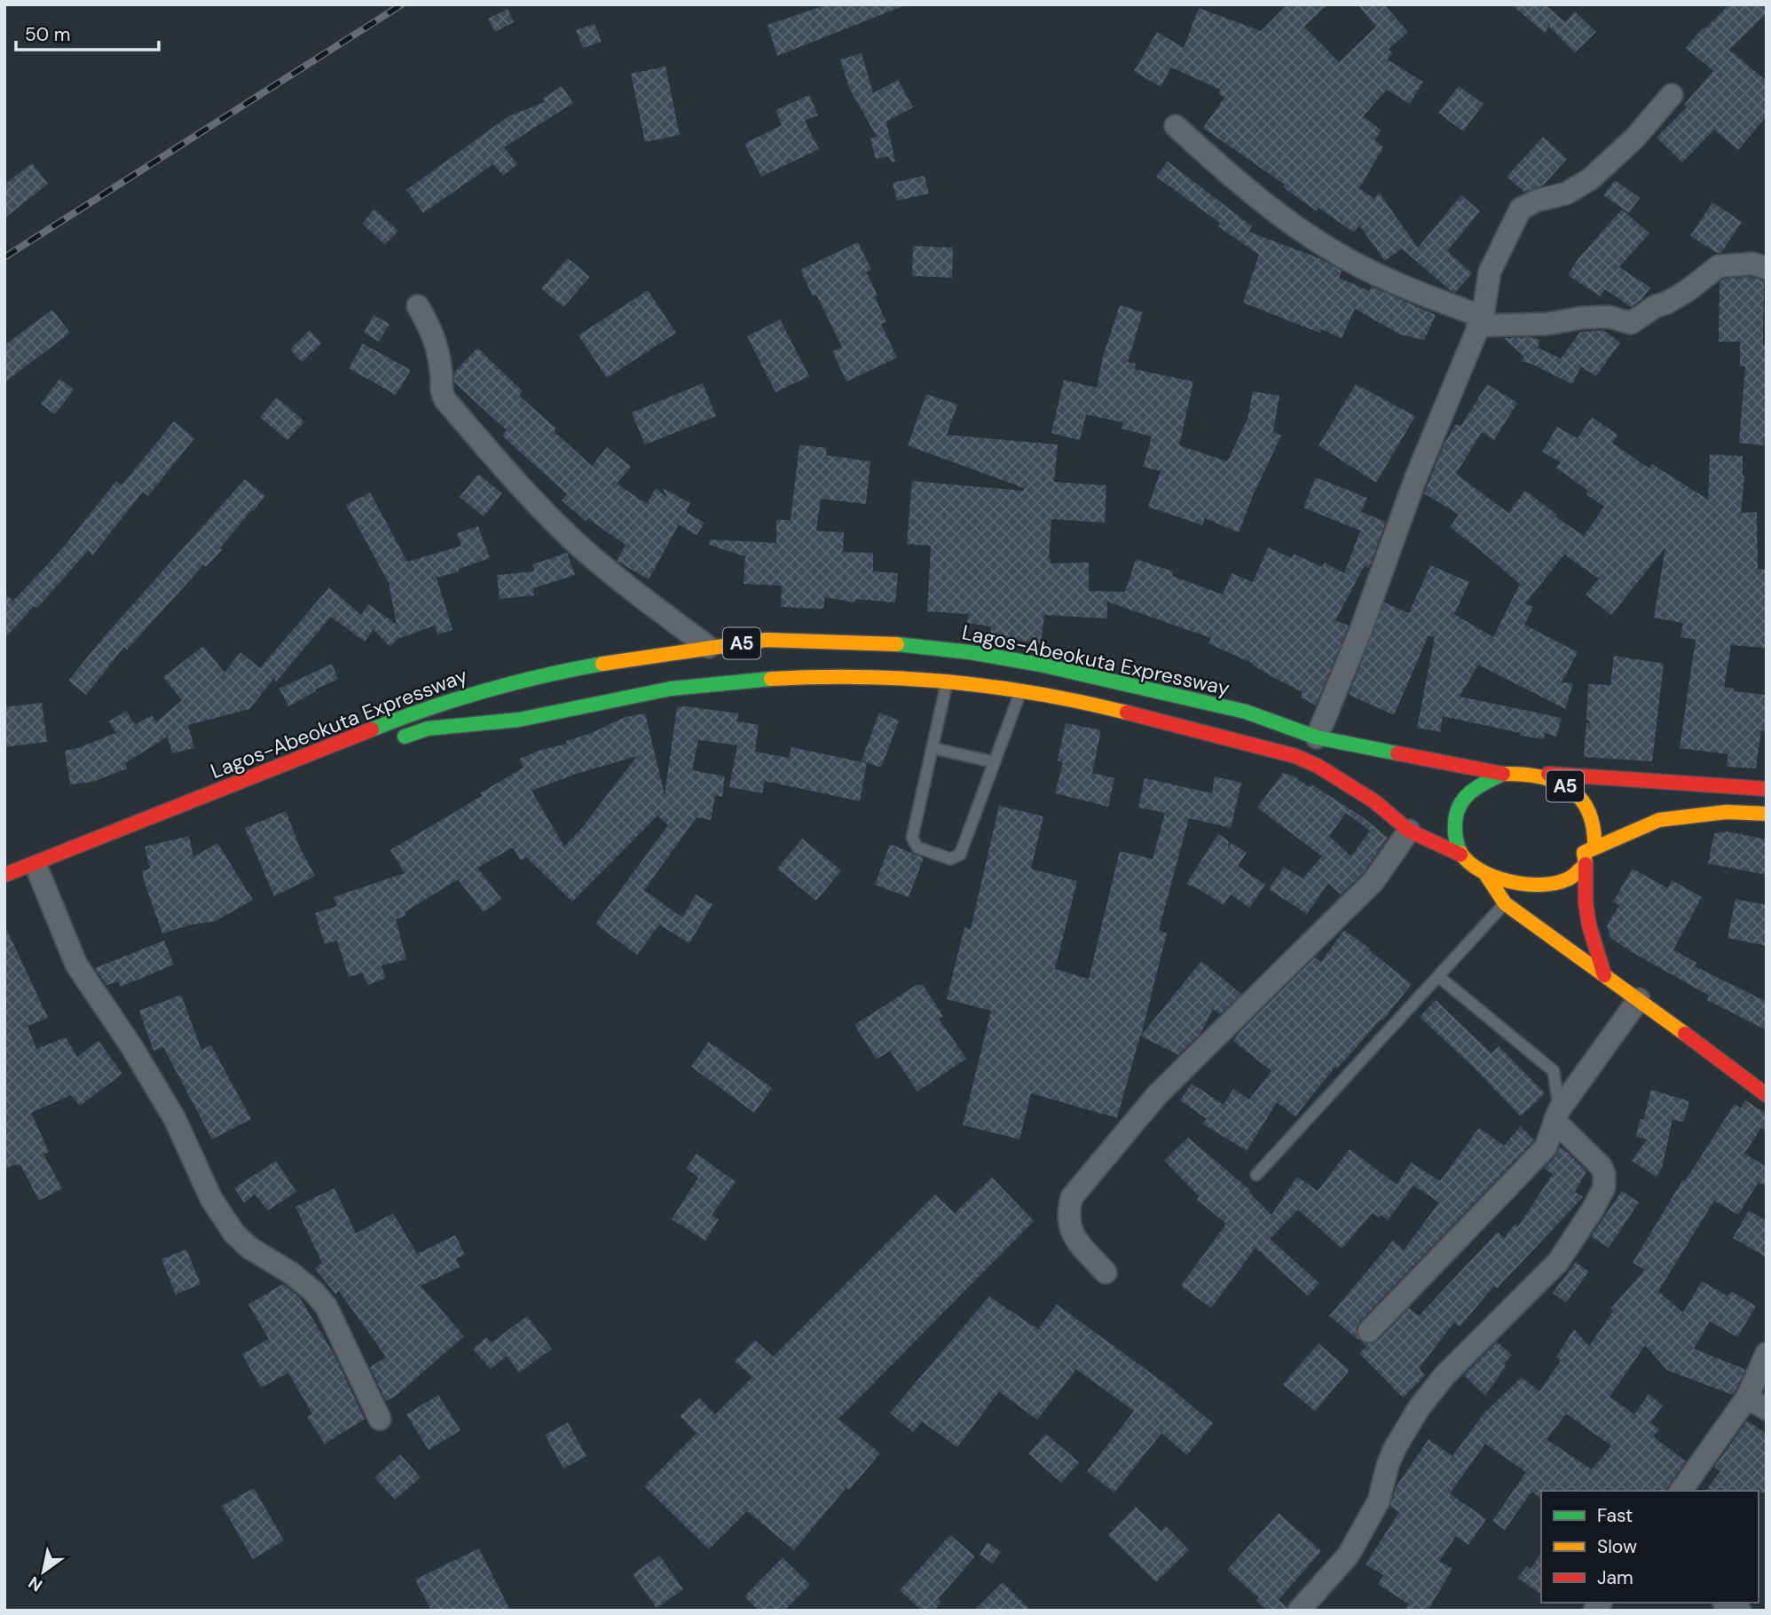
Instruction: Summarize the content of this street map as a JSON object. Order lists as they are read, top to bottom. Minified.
{"streets":{"main road":["A5","Lagos-Abeokuta Expressway"]},"crossings":[["A5","Lagos-Abeokuta Expressway"]],"legend":["Fast","Slow","Jam"],"scale_bar":"50 m","north":"bottom left"}
